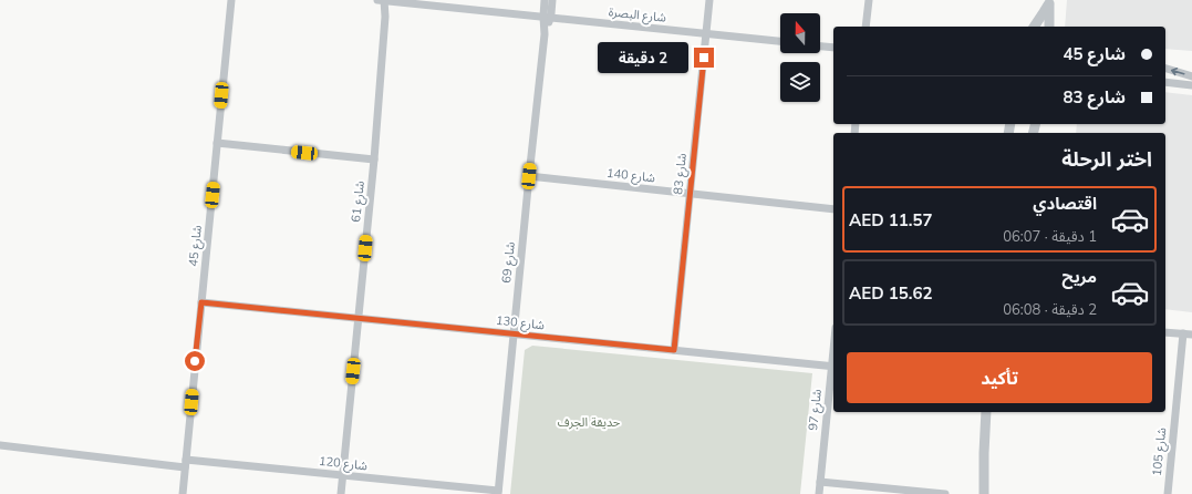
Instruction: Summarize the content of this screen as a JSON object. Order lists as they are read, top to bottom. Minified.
{"streets":{"street":["شارع البصرة","شارع 83","شارع 140","شارع 61","شارع 45","شارع 69","شارع 130","شارع 97","شارع 105","شارع 120"]},"crossings":[["شارع البصرة","شارع 83"],["شارع البصرة","شارع 61"],["شارع البصرة","شارع 69"],["شارع 83","شارع 140"],["شارع 83","شارع 130"],["شارع 140","شارع 69"],["شارع 61","شارع 130"],["شارع 61","شارع 120"],["شارع 45","شارع 130"],["شارع 45","شارع 120"],["شارع 69","شارع 130"],["شارع 69","شارع 120"],["شارع 130","شارع 97"]],"parks":["حديقة الجرف"],"north":"top","page":{"banner":["شارع 45","شارع 83"],"bubble":"2 دقيقة","heading":"اختر الرحلة","list":[{"name":"اقتصادي","note":"1 دقيقة · 06:07","value":"AED 11.57"},{"name":"مريح","note":"2 دقيقة · 06:08","value":"AED 15.62"}],"buttons":"تأكيد"}}
